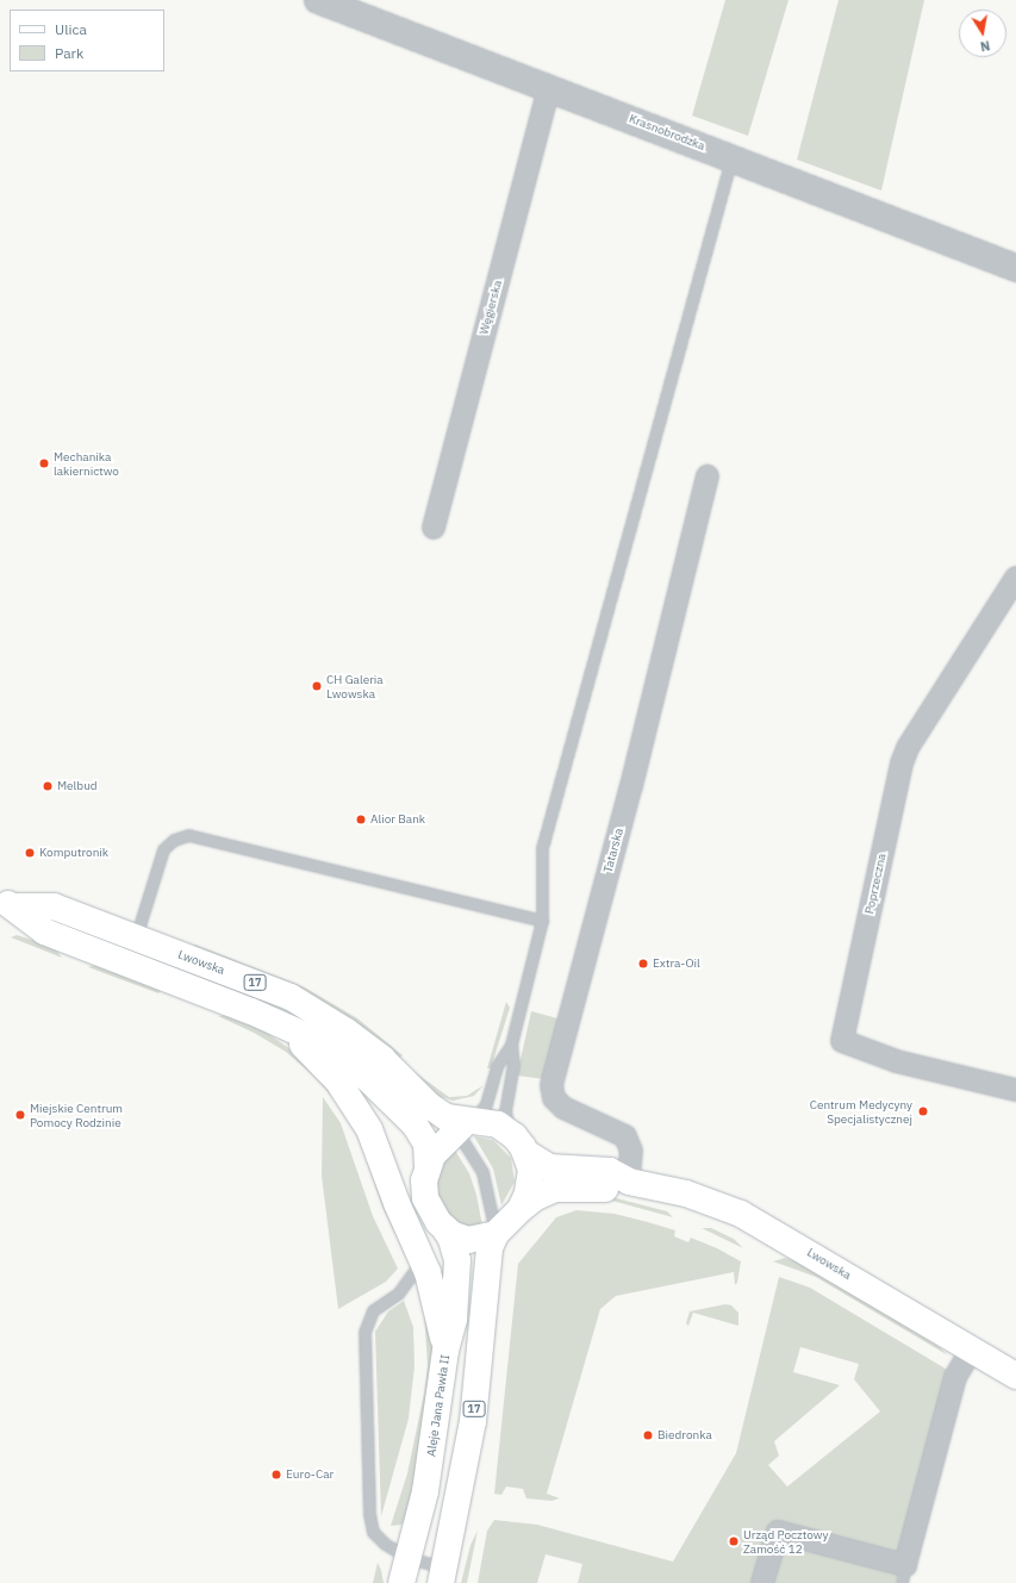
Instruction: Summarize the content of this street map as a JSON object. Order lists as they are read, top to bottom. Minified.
{"streets":{"main road":["Lwowska","17","Aleje Jana Pawła II"],"street":["Krasnobrodzka","Węgierska","Tatarska","Poprzeczna"]},"crossings":[["Krasnobrodzka","Węgierska"],["Tatarska","Lwowska"],["Lwowska","17"],["17","Aleje Jana Pawła II"]],"places":["Mechanika lakiernictwo","CH Galeria Lwowska","Melbud","Alior Bank","Komputronik","Extra-Oil","Centrum Medycyny Specjalistycznej","Miejskie Centrum Pomocy Rodzinie","Biedronka","Euro-Car","Urząd Pocztowy Zamość 12"],"legend":["Ulica","Park"],"north":"bottom"}
